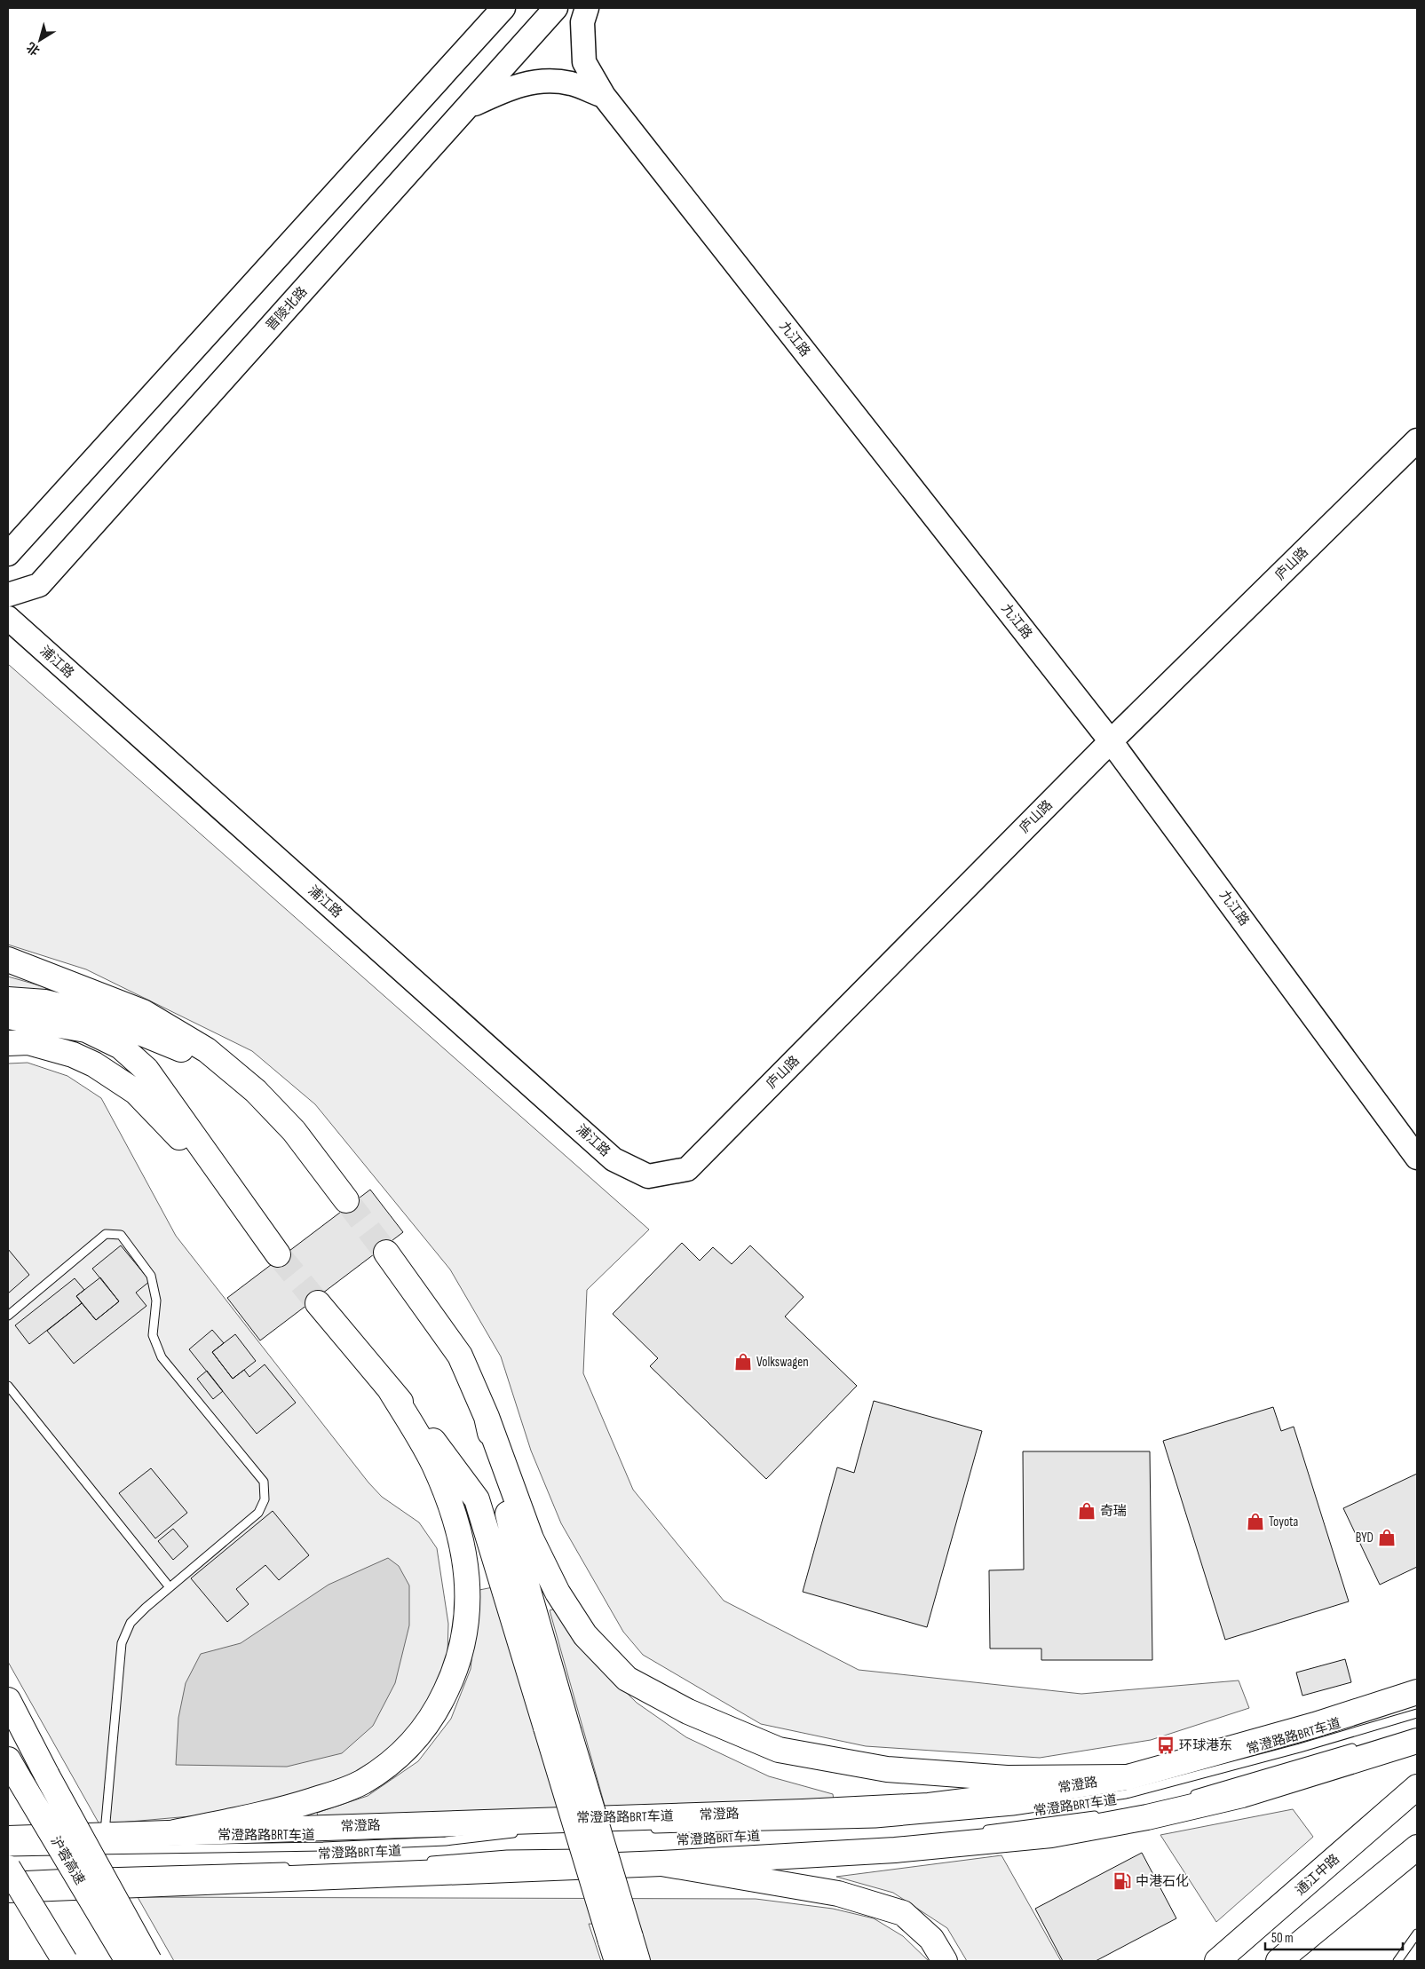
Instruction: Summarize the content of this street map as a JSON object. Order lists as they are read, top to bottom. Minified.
{"streets":{"main road":["常澄路","沪蓉高速","通江中路"],"street":["晋陵北路","九江路","庐山路","浦江路"],"lane":["常澄路路BRT车道","常澄路BRT车道"]},"crossings":[["九江路","庐山路"],["庐山路","浦江路"]],"places":{"shop":["Volkswagen","奇瑞","Toyota","BYD"],"bus stop":["环球港东"],"fuel station":["中港石化"]},"scale_bar":"50 m","north":"bottom left"}
